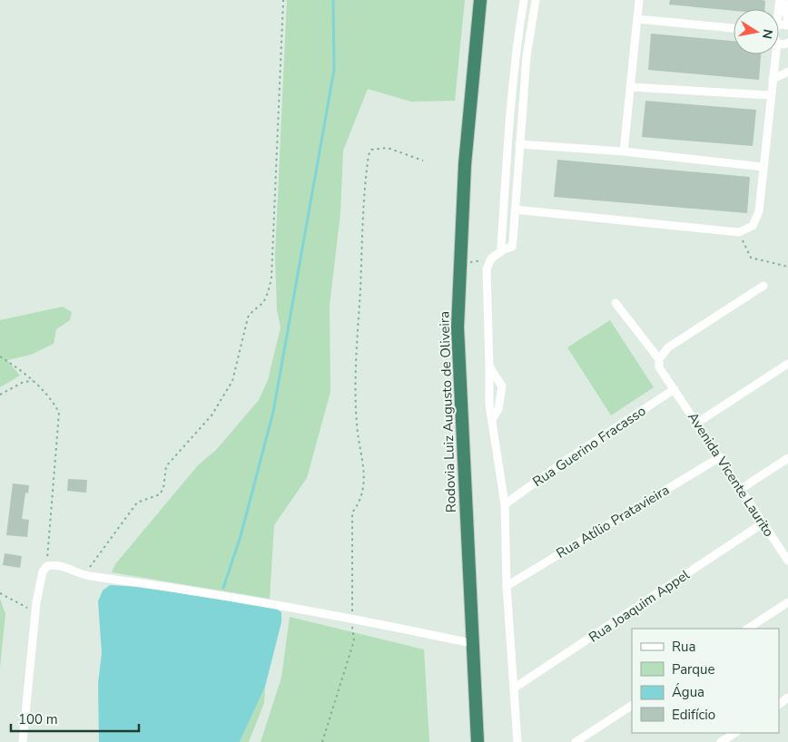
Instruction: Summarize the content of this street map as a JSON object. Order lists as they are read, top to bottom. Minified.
{"streets":{"highway":["Rodovia Luiz Augusto de Oliveira"],"street":["Rua Guerino Fracasso","Avenida Vicente Laurito","Rua Atílio Pratavieira","Rua Joaquim Appel"]},"crossings":[["Rua Guerino Fracasso","Avenida Vicente Laurito"],["Avenida Vicente Laurito","Rua Atílio Pratavieira"],["Avenida Vicente Laurito","Rua Joaquim Appel"]],"legend":["Rua","Parque","Água","Edifício"],"scale_bar":"100 m","north":"right"}
